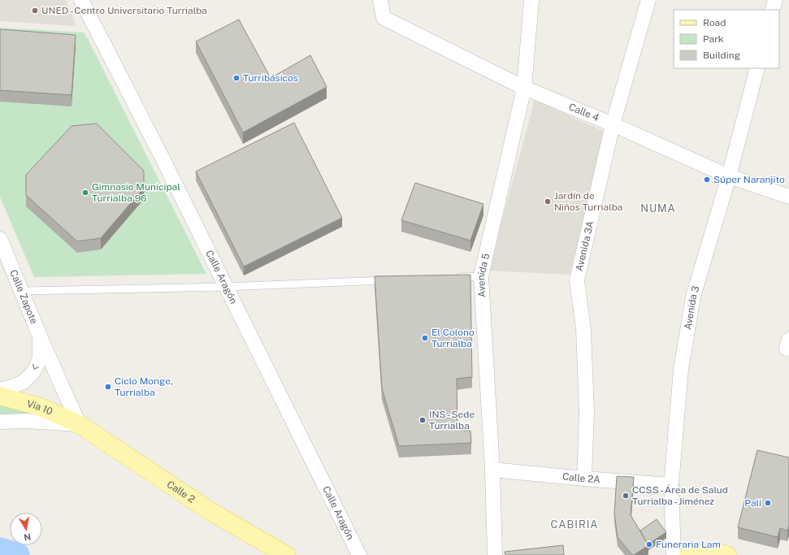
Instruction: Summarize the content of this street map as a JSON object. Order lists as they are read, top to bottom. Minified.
{"streets":{"main road":["Vía 10","Calle 2"],"street":["Calle 4","Avenida 3A","Avenida 5","Calle Aragón","Calle Zapote","Avenida 3","Calle 2A"]},"crossings":[["Calle 4","Avenida 3A"],["Calle 4","Avenida 5"],["Calle 4","Avenida 3"],["Avenida 3A","Calle 2A"],["Avenida 5","Calle 2A"],["Calle Zapote","Vía 10"],["Calle Zapote","Calle 2"],["Avenida 3","Calle 2A"],["Vía 10","Calle 2"]],"districts":["NUMA","CABIRIA"],"places":["UNED - Centro Universitario Turrialba","Turribásicos","Súper Naranjito","Gimnasio Municipal Turrialba 96","Jardín de Niños Turrialba","El Colono Turrialba","Ciclo Monge, Turrialba","INS - Sede Turrialba","CCSS - Área de Salud Turrialba - Jiménez","Palí","Funeraria Lam"],"legend":["Road","Park","Building"],"north":"bottom"}
